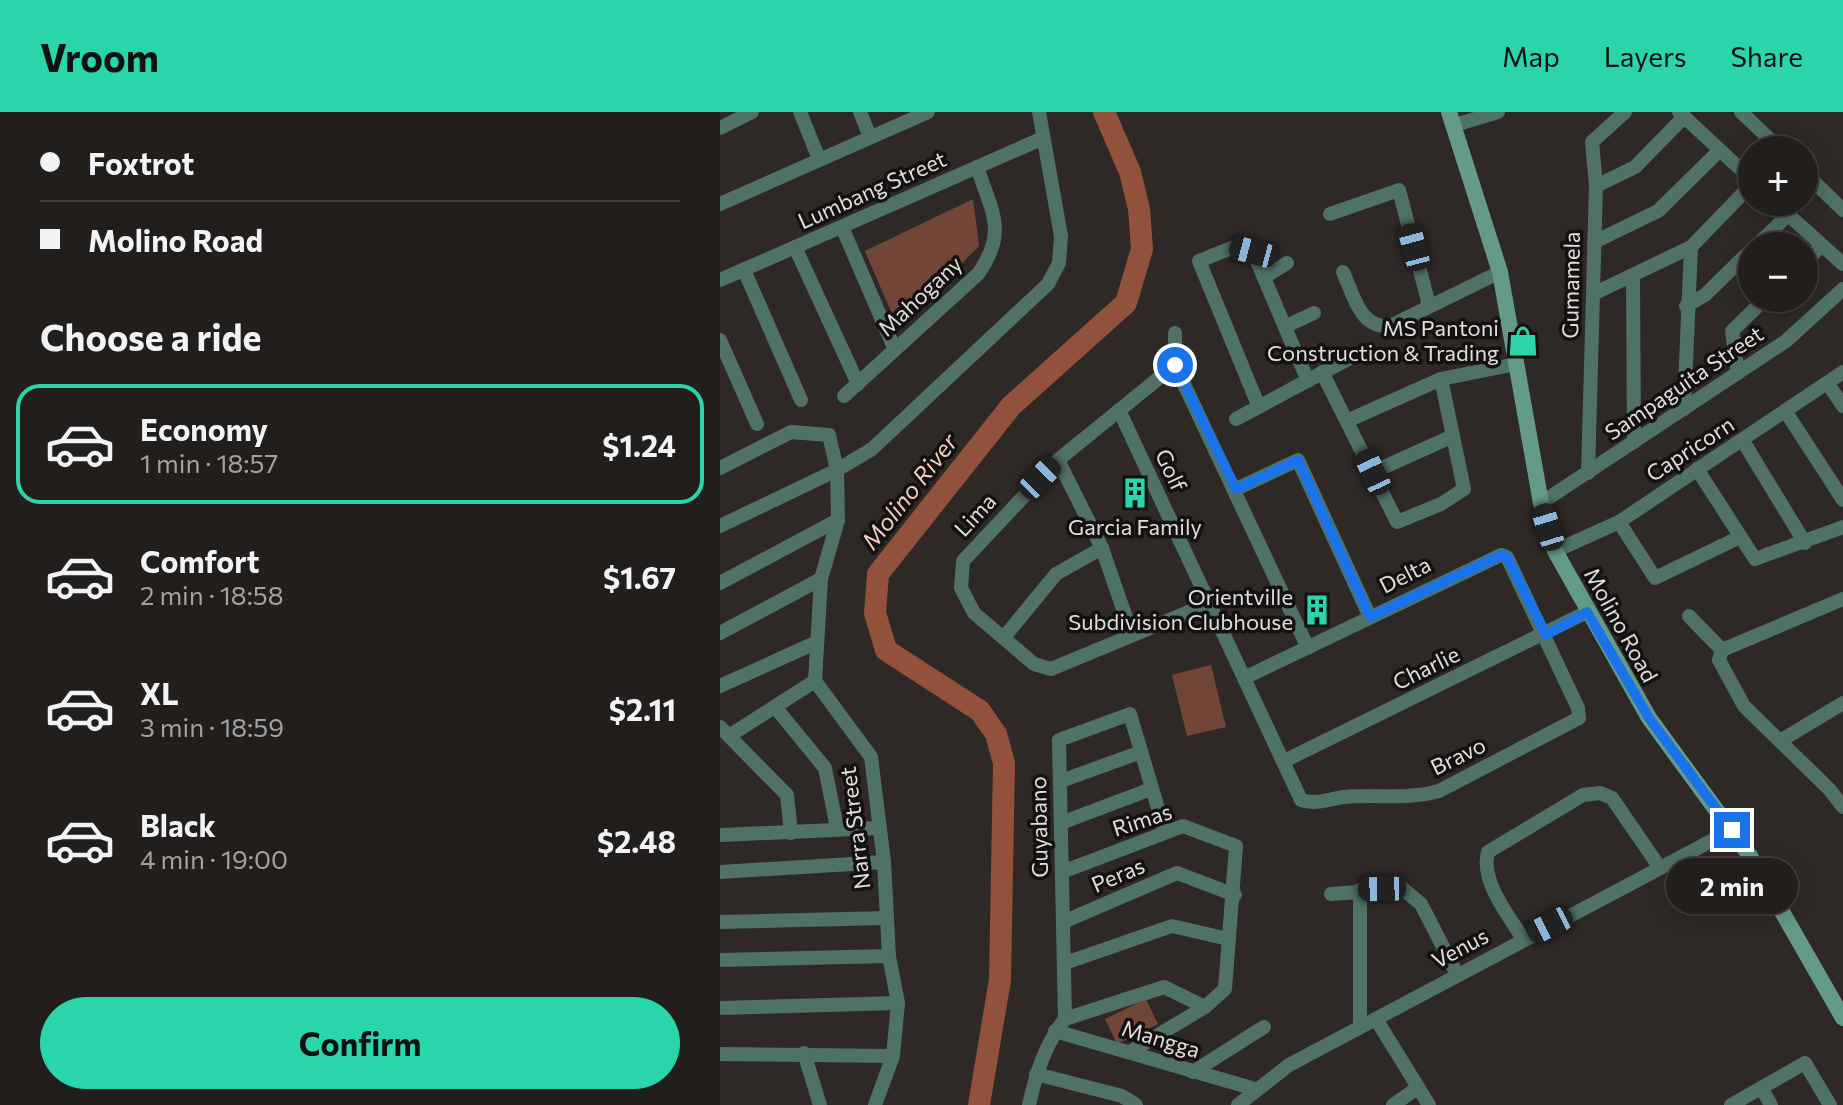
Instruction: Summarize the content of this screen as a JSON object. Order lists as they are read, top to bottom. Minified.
{"streets":{"main road":["Molino Road"],"street":["Lumbang Street","Gumamela","Mahogany","Sampaguita Street","Capricorn","Golf","Lima","Delta","Charlie","Bravo","Rimas","Guyabano","Narra Street","Peras","Venus","Mangga"]},"crossings":[["Lumbang Street","Mahogany"],["Gumamela","Sampaguita Street"],["Sampaguita Street","Molino Road"],["Capricorn","Molino Road"],["Golf","Lima"],["Golf","Delta"],["Golf","Charlie"],["Golf","Bravo"],["Delta","Charlie"],["Delta","Bravo"],["Molino Road","Charlie"],["Molino Road","Venus"],["Charlie","Bravo"],["Rimas","Guyabano"],["Rimas","Peras"],["Guyabano","Peras"],["Venus","Mangga"]],"water":["Molino River"],"places":{"shop":["MS Pantoni Construction & Trading"],"building":["Garcia Family","Orientville Subdivision Clubhouse"]},"page":{"header":"Vroom","nav":["Map","Layers","Share"],"banner":["Foxtrot","Molino Road"],"map_buttons":["+","−"],"heading":"Choose a ride","list":[{"name":"Economy","note":"1 min · 18:57","value":"$1.24"},{"name":"Comfort","note":"2 min · 18:58","value":"$1.67"},{"name":"XL","note":"3 min · 18:59","value":"$2.11"},{"name":"Black","note":"4 min · 19:00","value":"$2.48"}],"bubble":"2 min","buttons":"Confirm"}}
